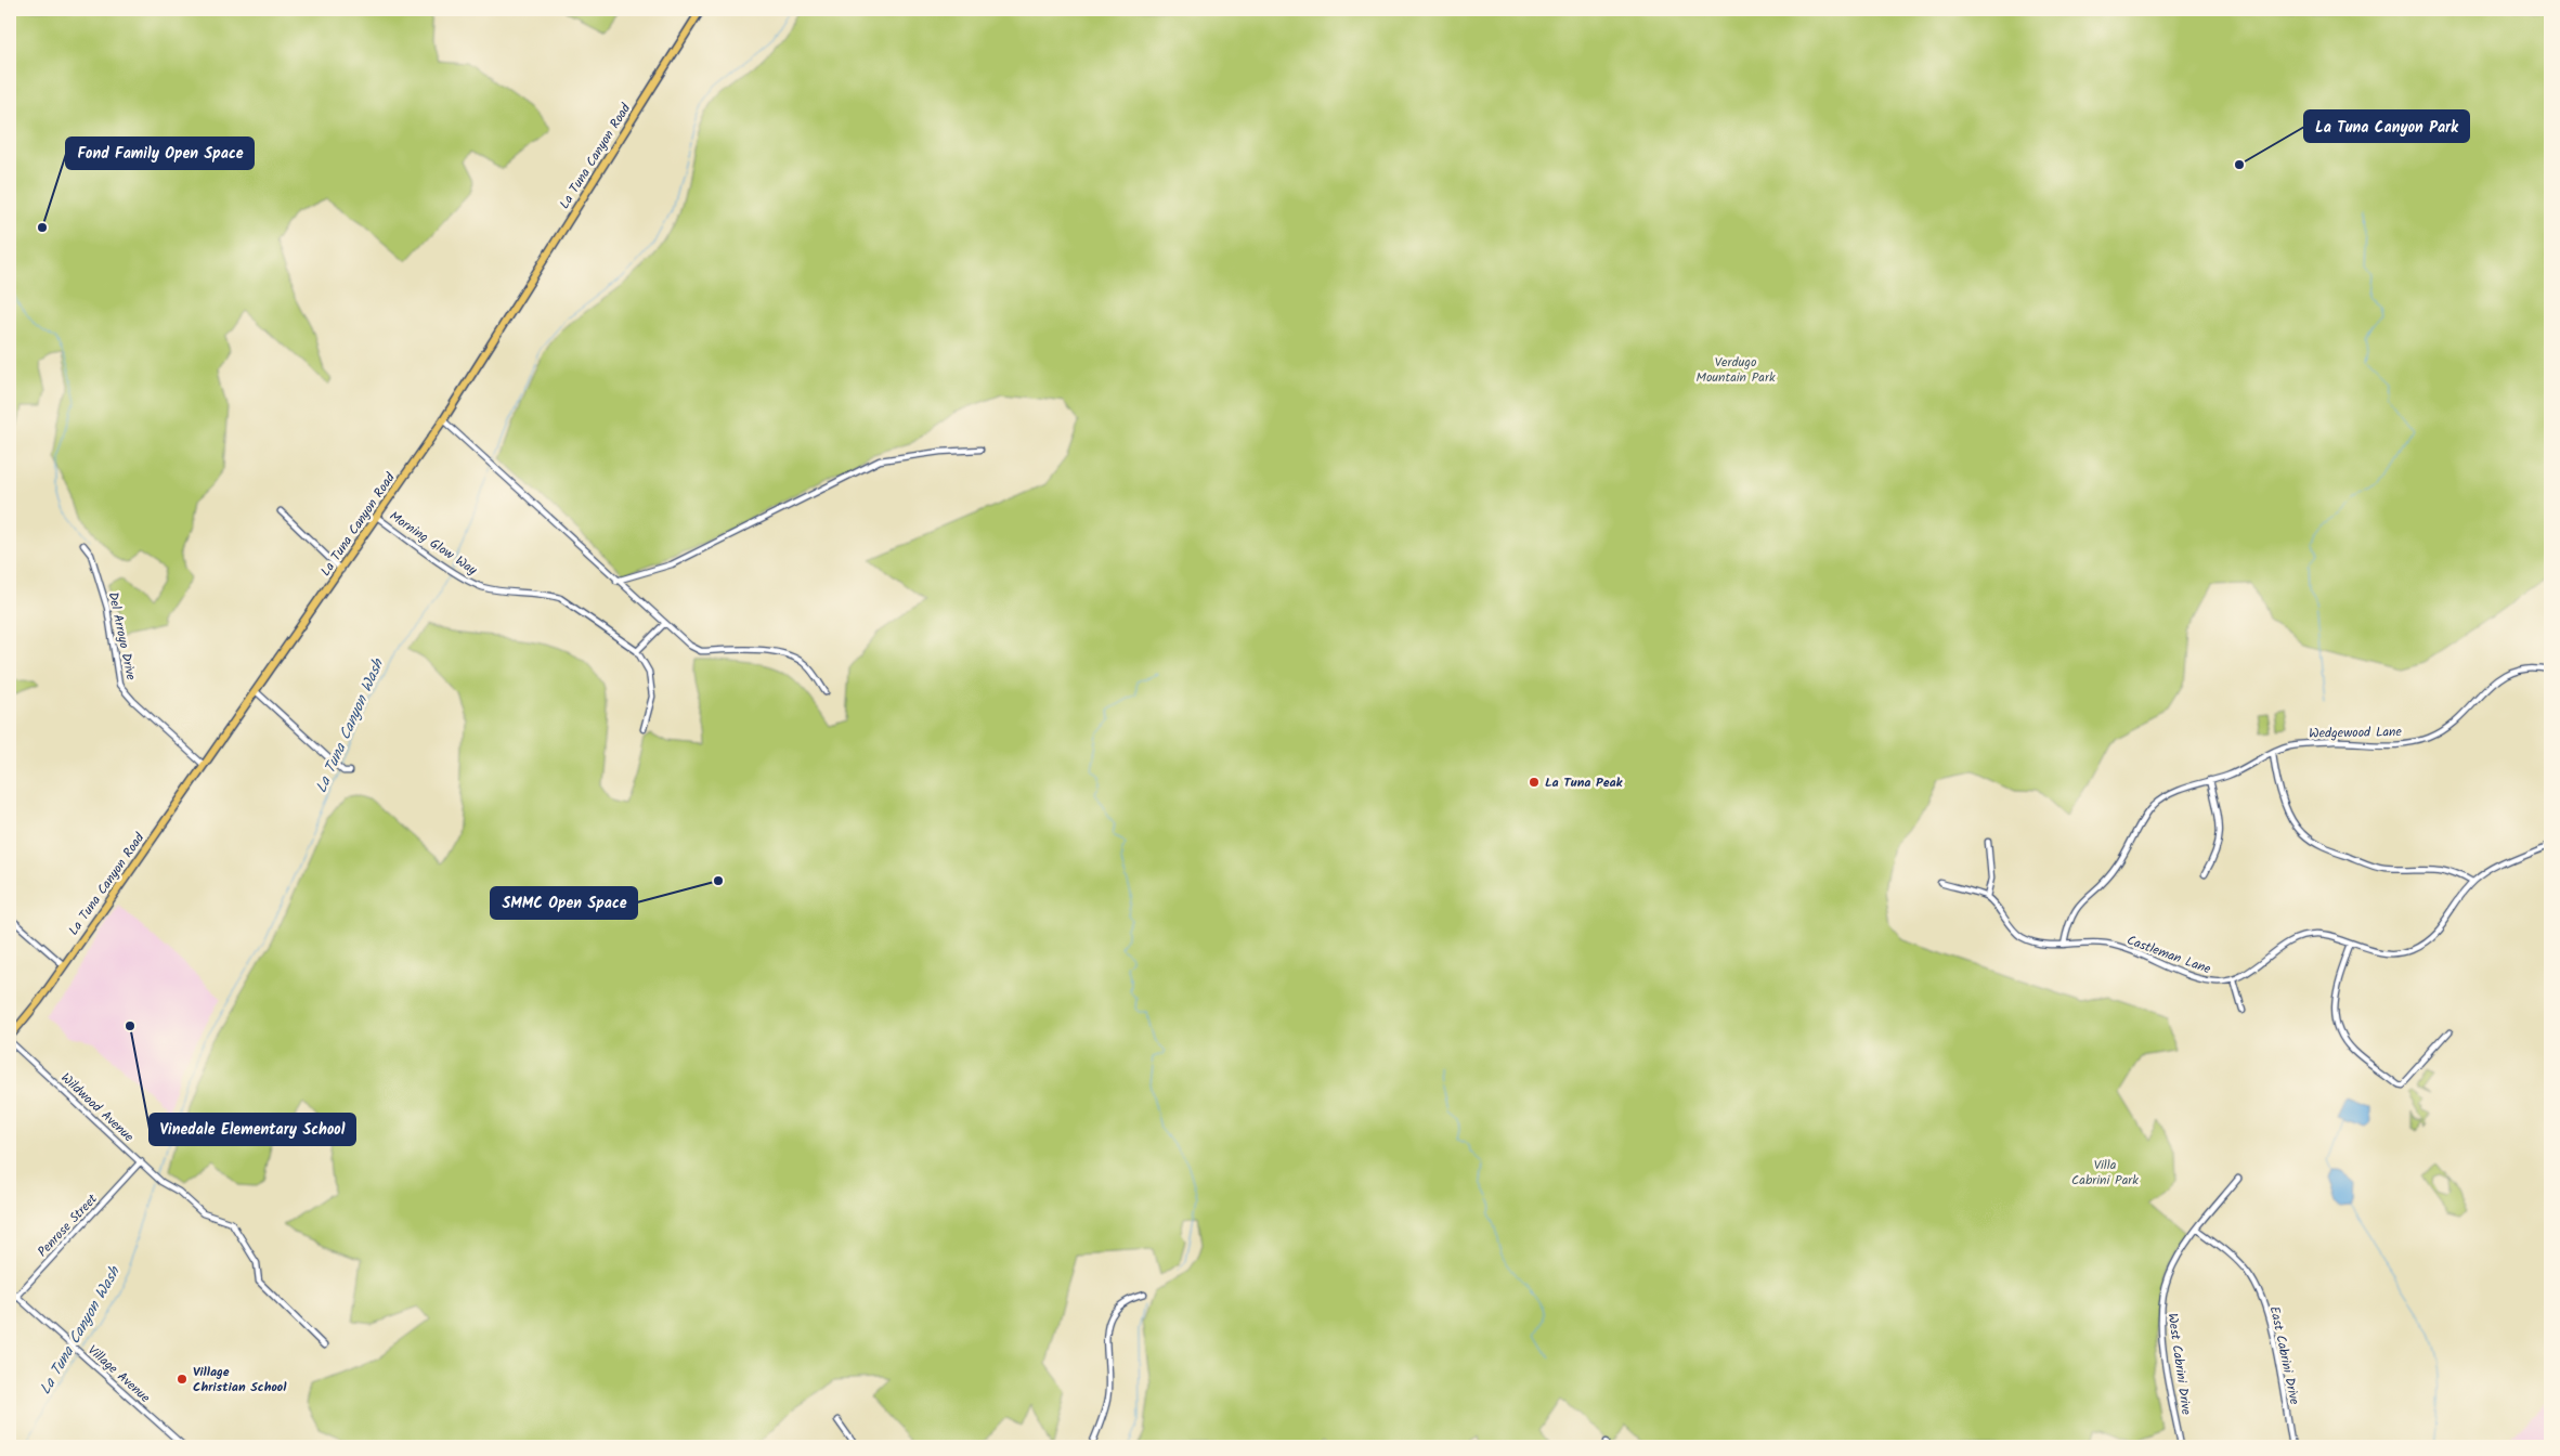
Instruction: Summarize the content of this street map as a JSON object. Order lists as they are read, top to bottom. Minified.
{"streets":{"main road":["La Tuna Canyon Road"],"street":["Morning Glow Way","Del Arroyo Drive","Wedgewood Lane","Castleman Lane","Wildwood Avenue","Penrose Street","East Cabrini Drive","West Cabrini Drive","Village Avenue"]},"crossings":[["La Tuna Canyon Road","Morning Glow Way"],["La Tuna Canyon Road","Del Arroyo Drive"],["Wedgewood Lane","Castleman Lane"],["Wildwood Avenue","Penrose Street"],["Penrose Street","Village Avenue"],["East Cabrini Drive","West Cabrini Drive"]],"water":["La Tuna Canyon Wash"],"parks":["Verdugo Mountain Park","Villa Cabrini Park"],"places":["La Tuna Canyon Park","Fond Family Open Space","La Tuna Peak","SMMC Open Space","Vinedale Elementary School","Village Christian School"]}
